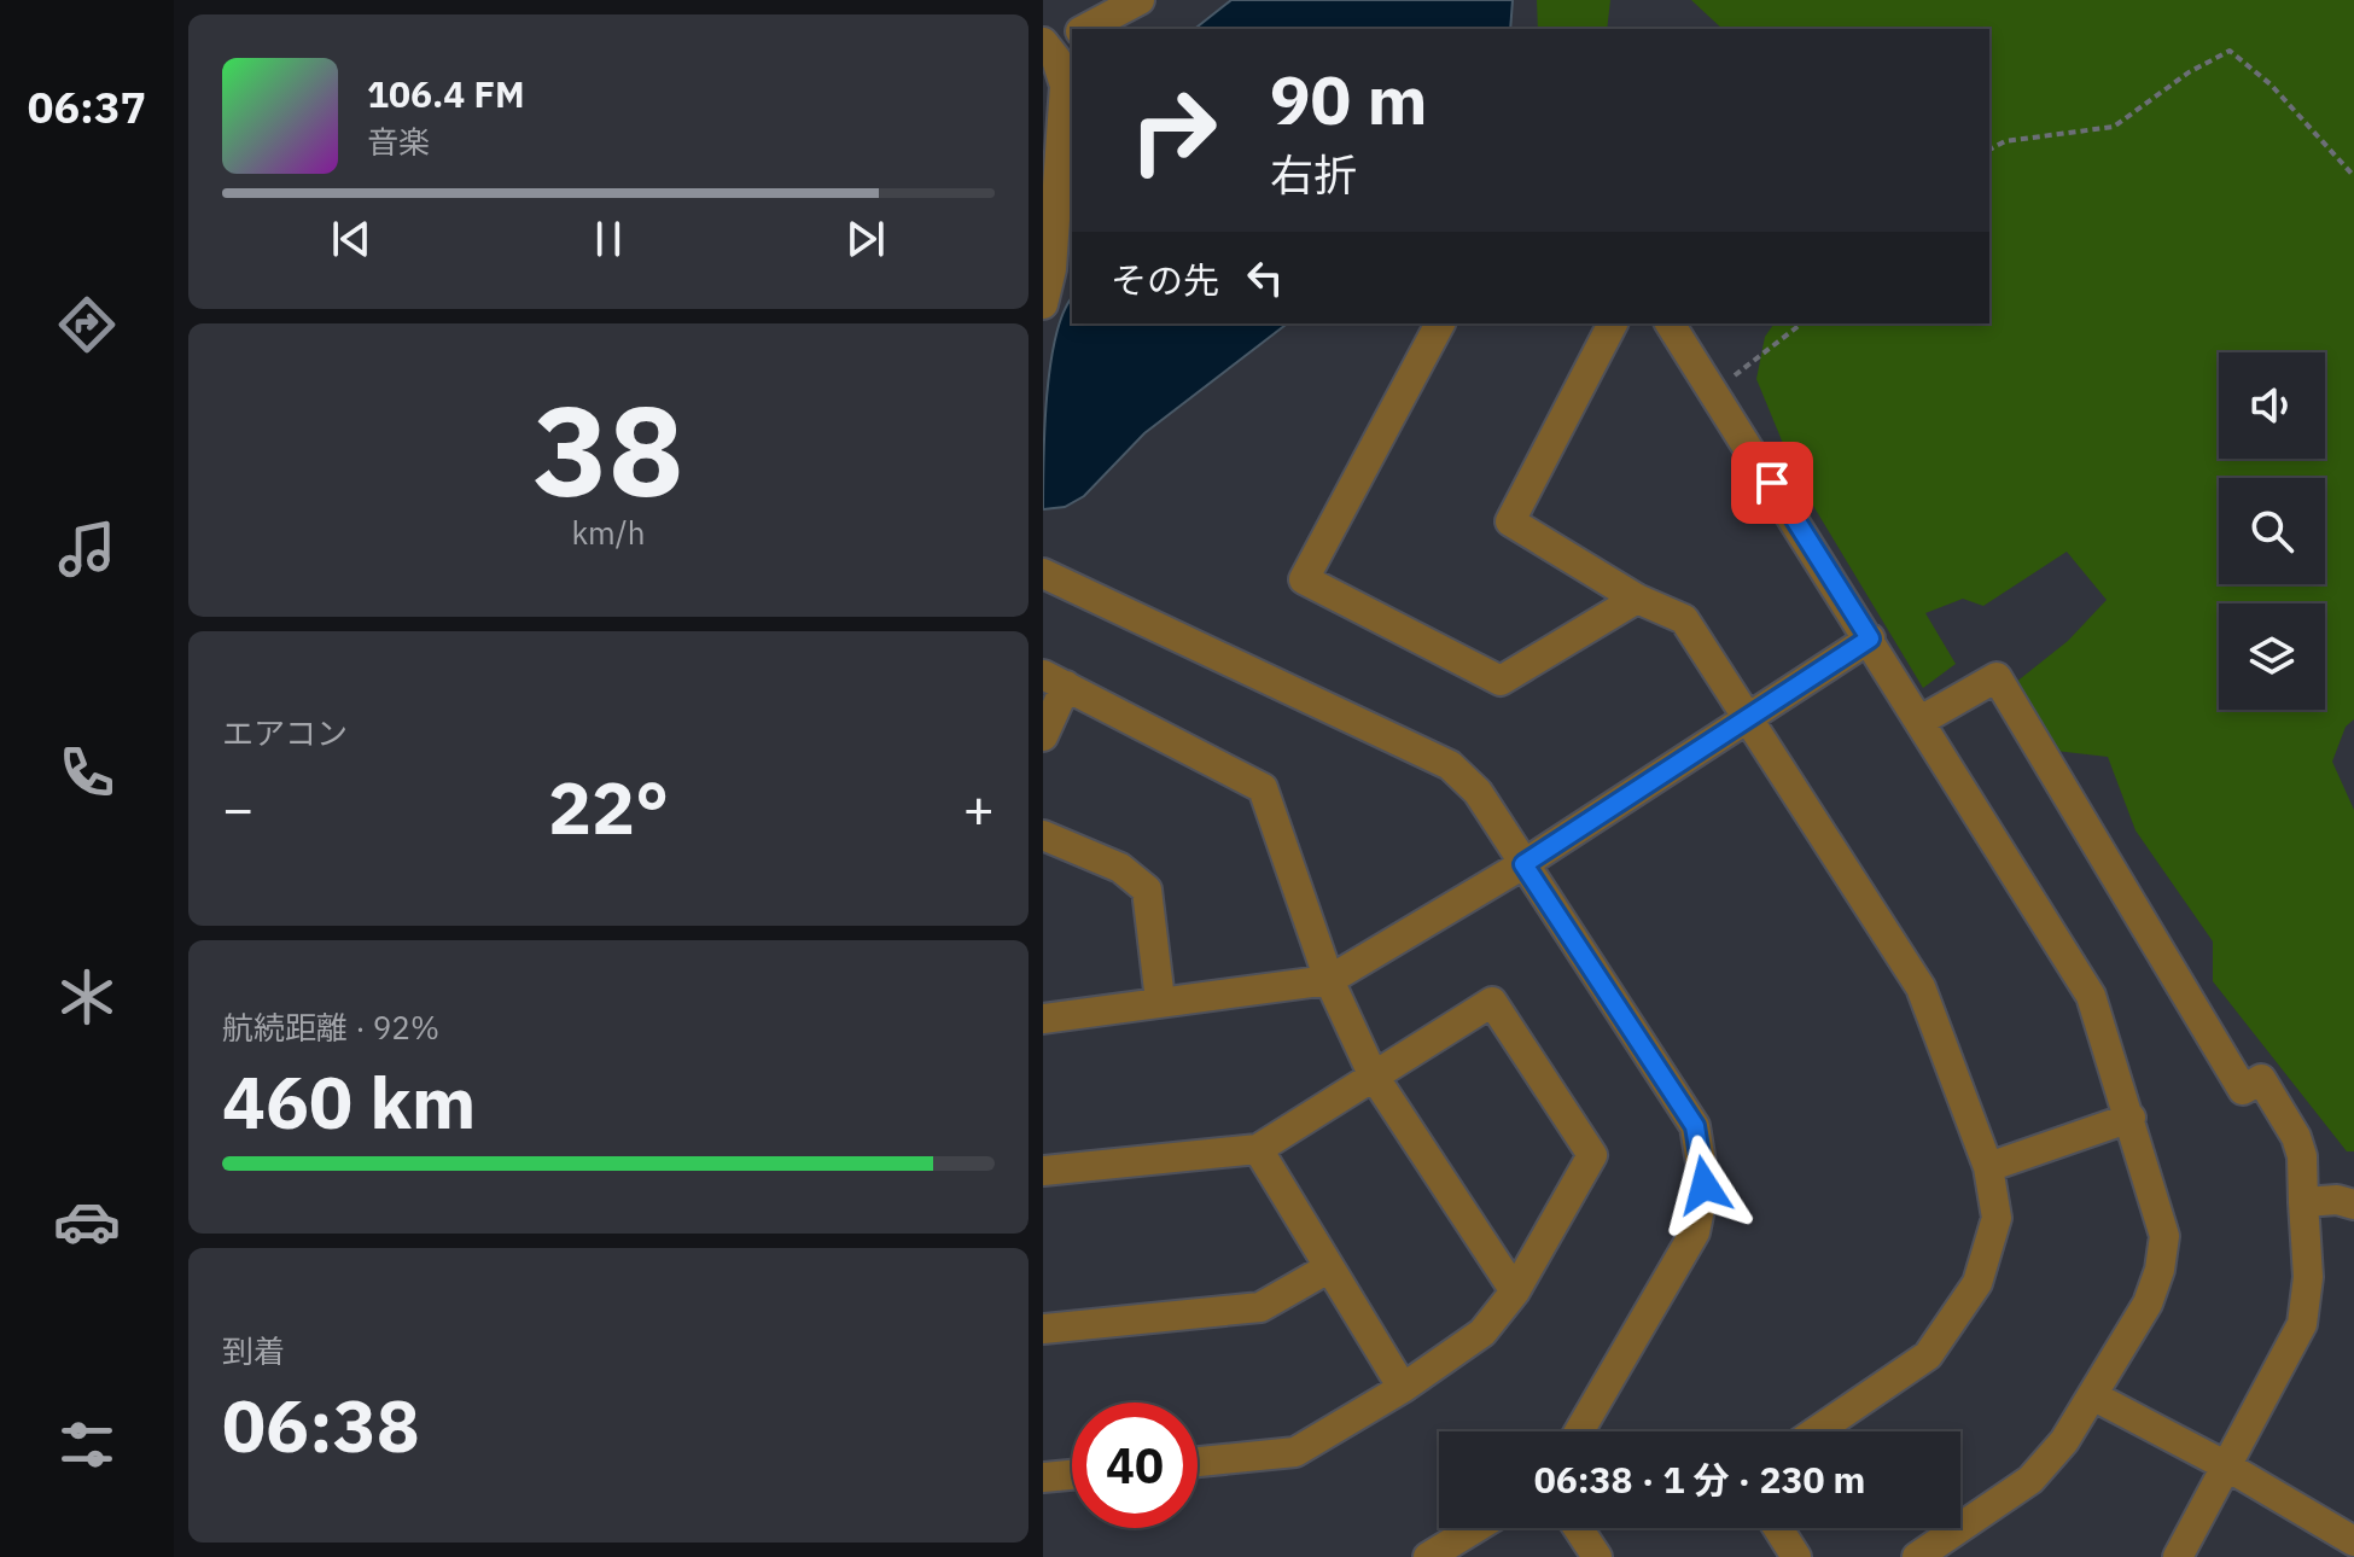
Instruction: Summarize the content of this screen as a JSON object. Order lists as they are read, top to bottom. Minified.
{"page":{"tabs":"06:37","turn":["90 m","右折"],"song":["106.4 FM","音楽"],"then":"その先","tile":[["38","km/h"],"エアコン",["航続距離 · 92%","460 km"],["到着","06:38"]],"heat":["−","22°","+"],"limit":"40","trip":"06:38 · 1 分 · 230 m"}}
